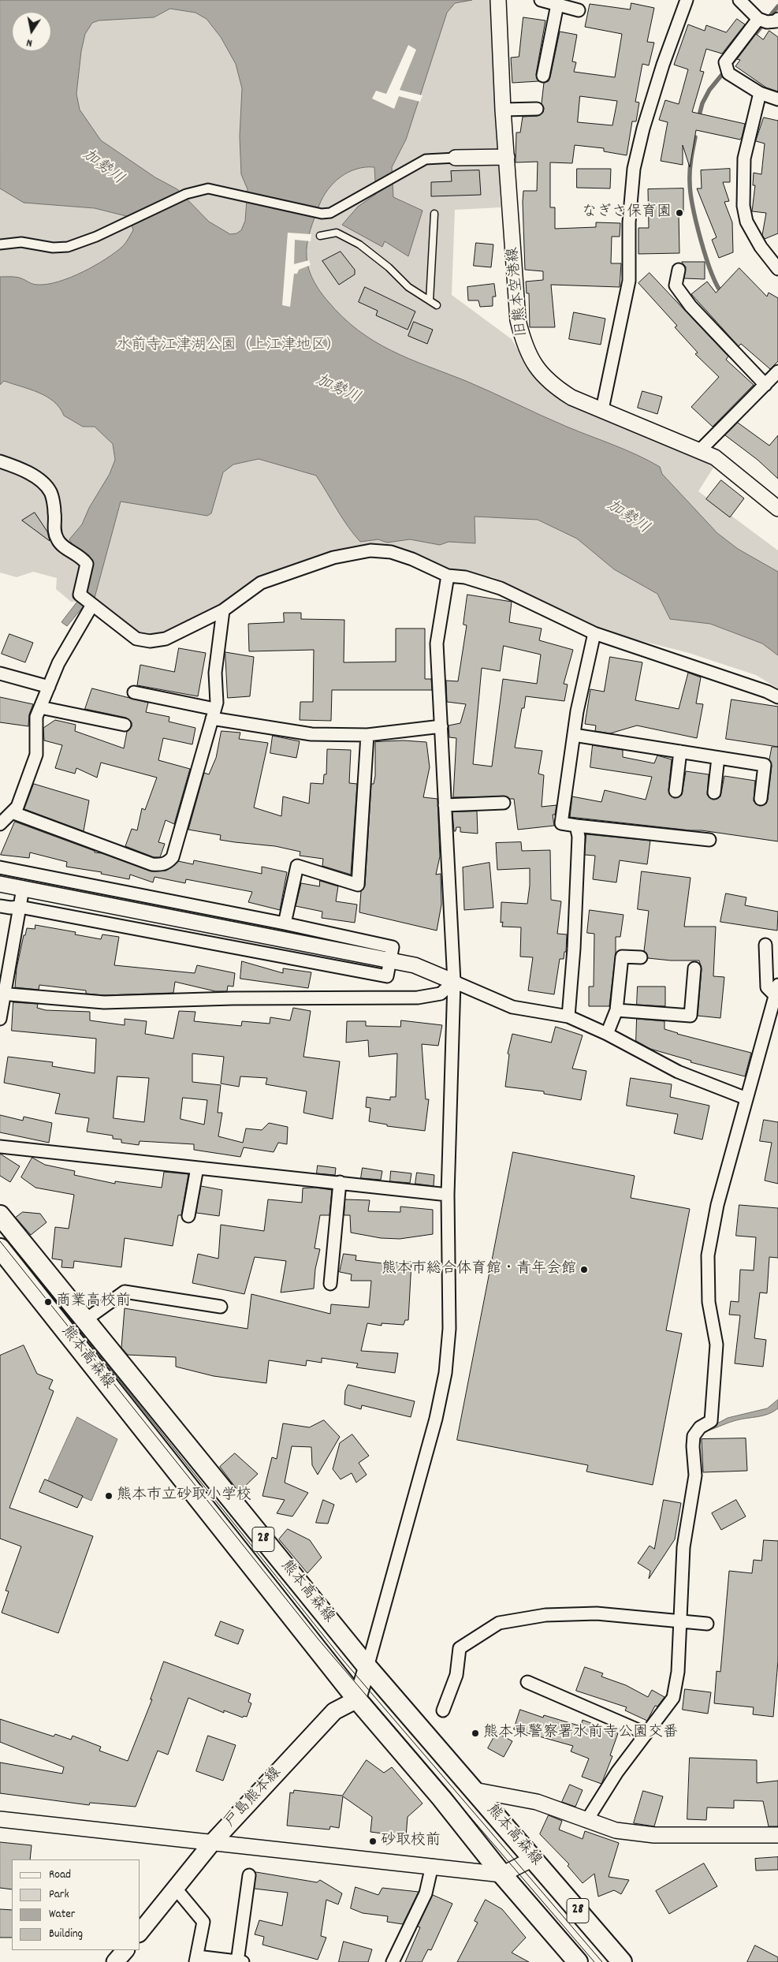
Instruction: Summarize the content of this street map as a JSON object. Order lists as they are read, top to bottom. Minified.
{"streets":{"main road":["熊本高森線","28","戸島熊本線"],"street":["旧熊本空港線"]},"crossings":[["熊本高森線","戸島熊本線"]],"water":["加勢川"],"parks":["水前寺江津湖公園（上江津地区）"],"places":["なぎさ保育園","熊本市総合体育館・青年会館","商業高校前","熊本市立砂取小学校","熊本東警察署水前寺公園交番","砂取校前"],"legend":["Road","Park","Water","Building"],"north":"bottom"}
